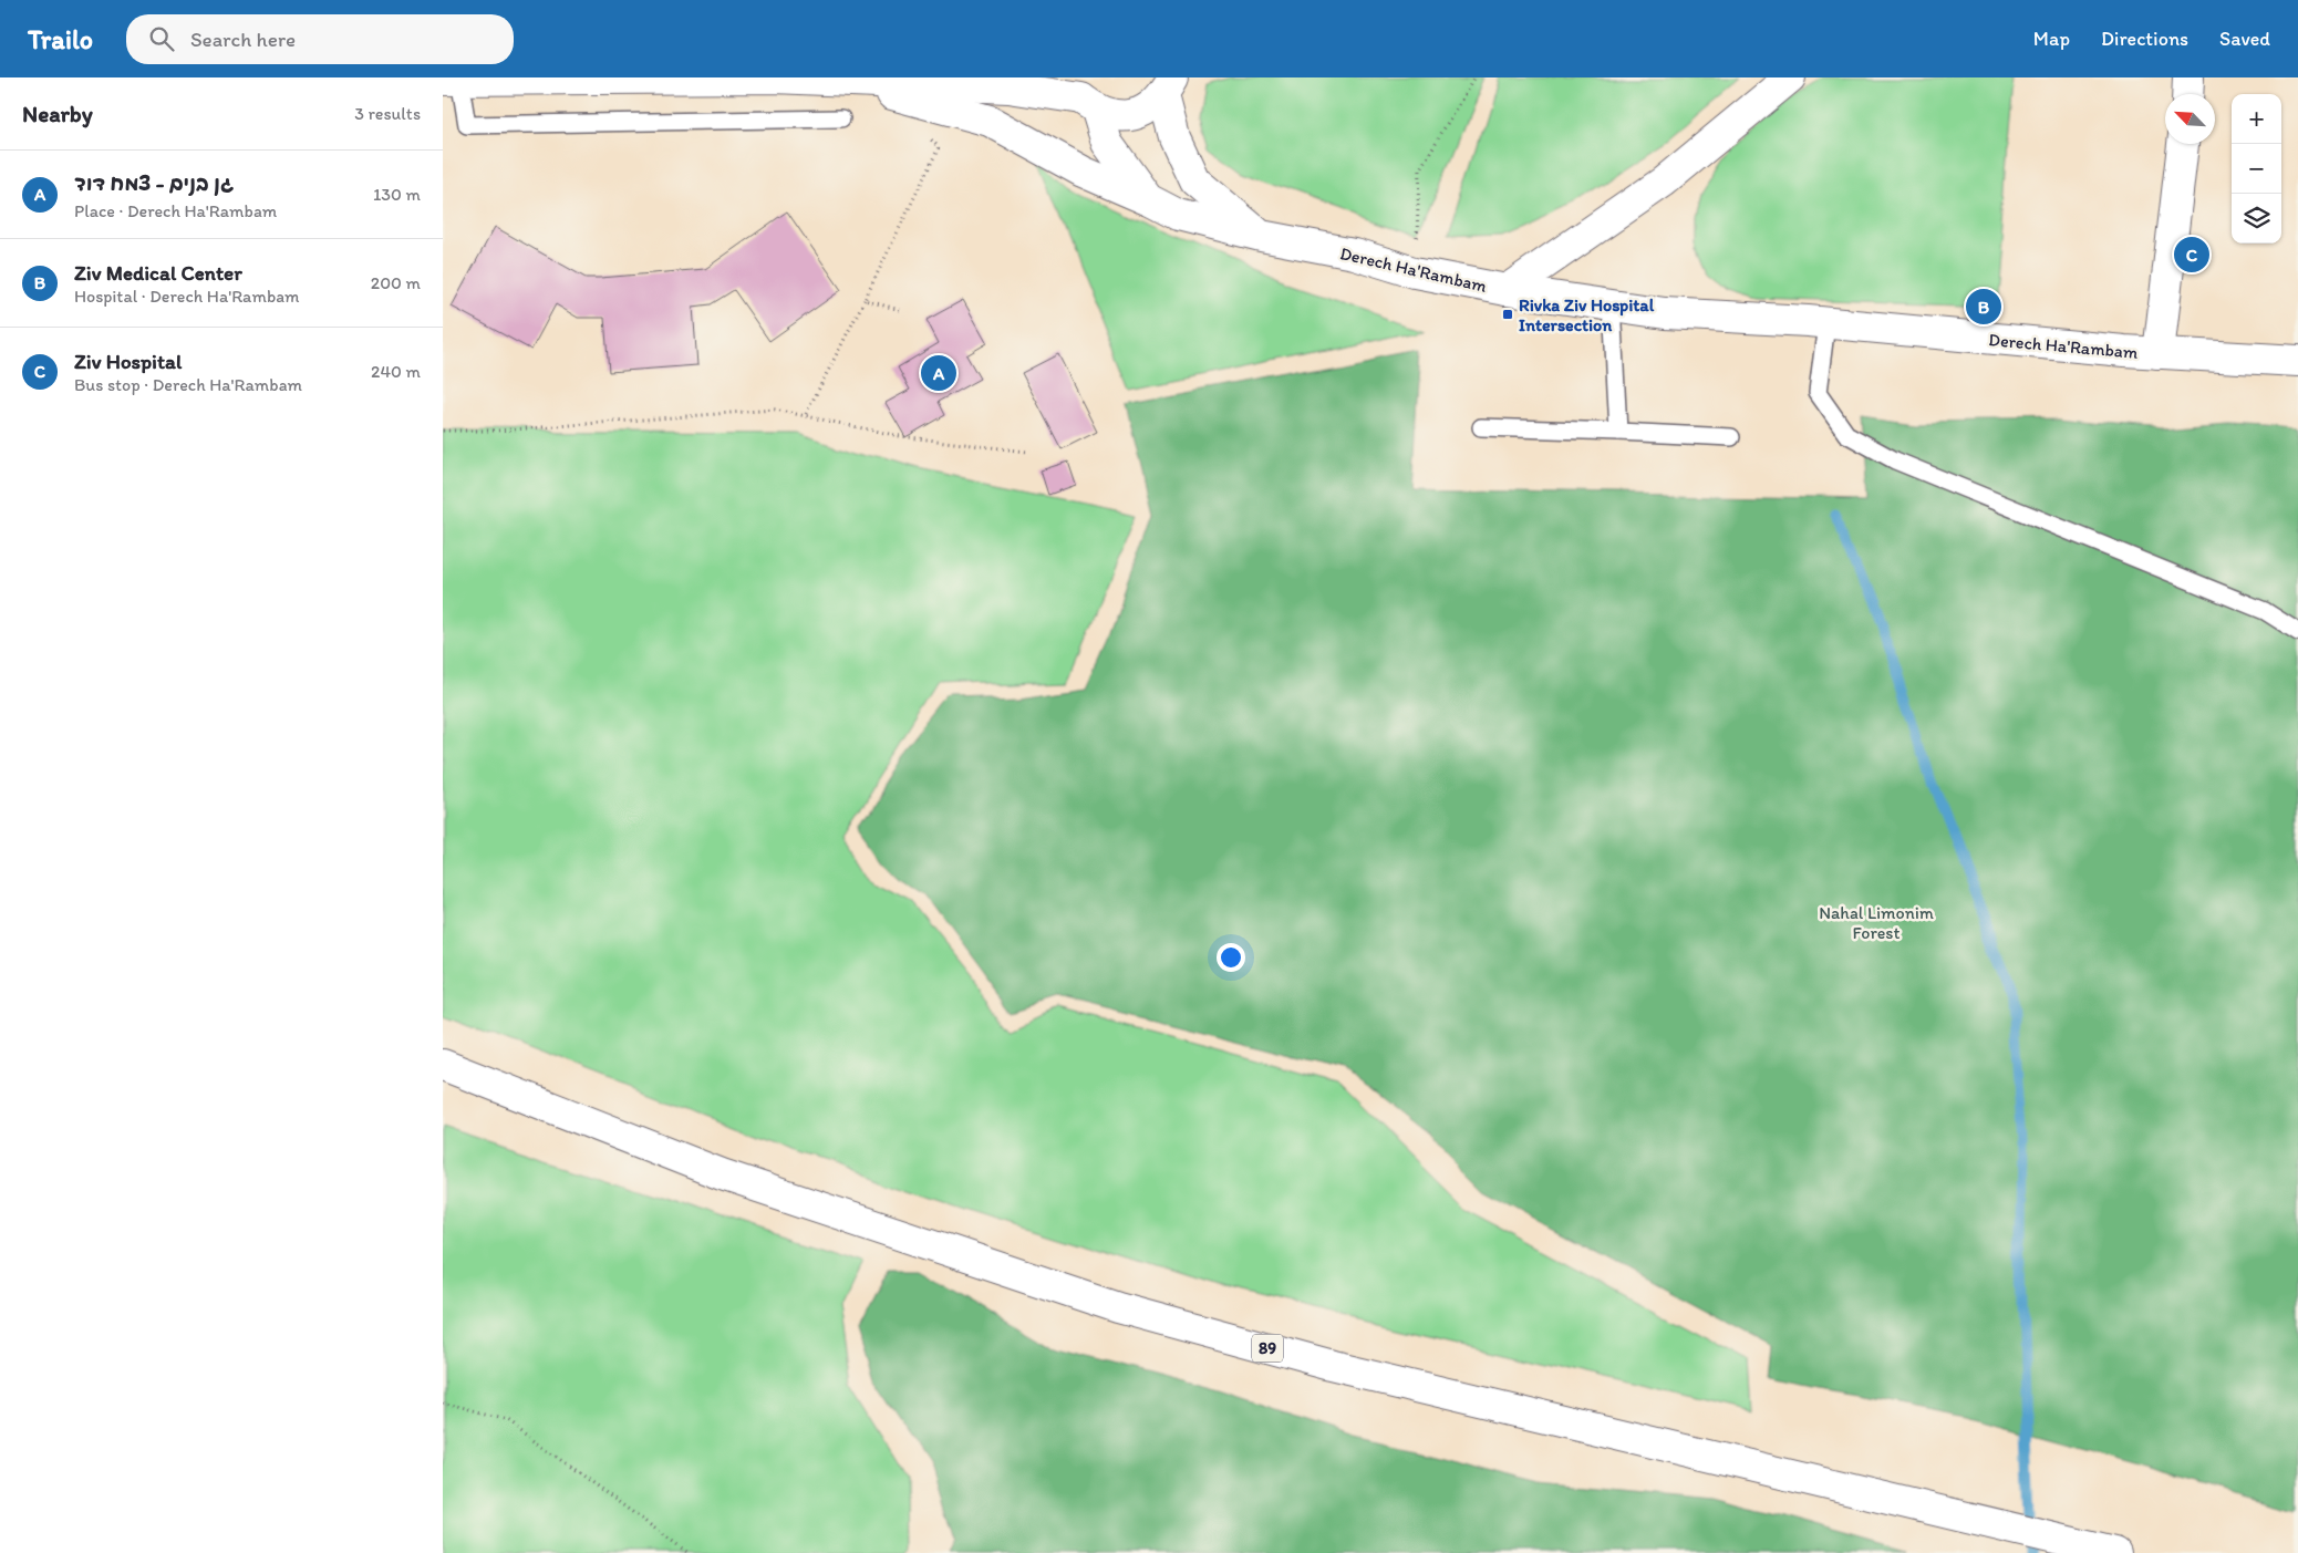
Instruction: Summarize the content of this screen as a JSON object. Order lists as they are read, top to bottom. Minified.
{"streets":{"main road":["Derech Ha'Rambam","89"]},"parks":["Nahal Limonim Forest"],"places":{"transit":["Rivka Ziv Hospital Intersection"]},"north":"top left","page":{"header":"Trailo","search":"Search here","nav":["Map","Directions","Saved"],"heading":["Nearby","3 results"],"map_buttons":["+","−"],"list":[{"mark":"A","name":"גן בנים - צמח דוד","note":"Place · Derech Ha'Rambam","value":"130 m"},{"mark":"B","name":"Ziv Medical Center","note":"Hospital · Derech Ha'Rambam","value":"200 m"},{"mark":"C","name":"Ziv Hospital","note":"Bus stop · Derech Ha'Rambam","value":"240 m"}],"pins":["C","B","A"]}}
